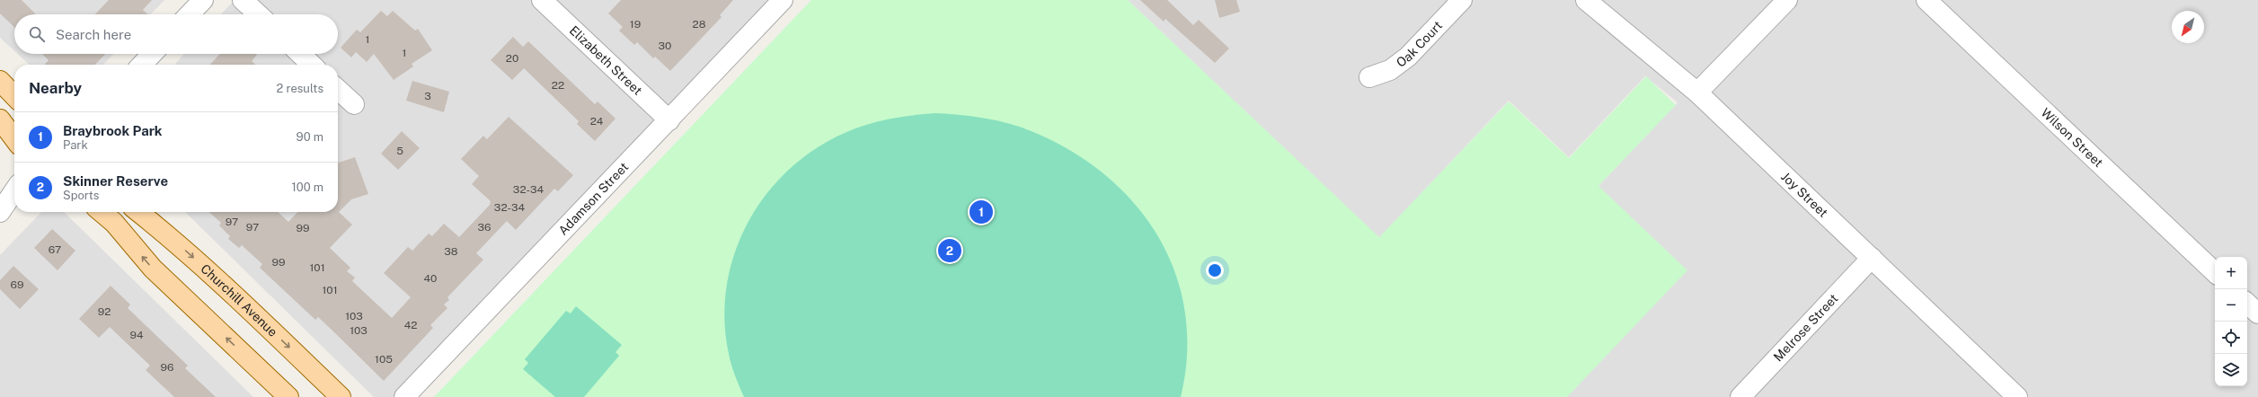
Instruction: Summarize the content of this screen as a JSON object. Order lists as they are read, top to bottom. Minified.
{"streets":{"main road":["Churchill Avenue"],"street":["Oak Court","Elizabeth Street","Wilson Street","Joy Street","Adamson Street","Melrose Street"]},"crossings":[["Elizabeth Street","Adamson Street"],["Joy Street","Melrose Street"]],"house_numbers":["19","28","1","30","1","20","22","3","24","5","32-34","32-34","97","97","36","99","67","38","99","101","40","69","101","92","103","42","103","94","105","96"],"north":"bottom left","page":{"search":"Search here","heading":["Nearby","2 results"],"list":[{"mark":"1","name":"Braybrook Park","note":"Park","value":"90 m"},{"mark":"2","name":"Skinner Reserve","note":"Sports","value":"100 m"}],"pins":["1","2"],"map_buttons":["+","−"]}}
